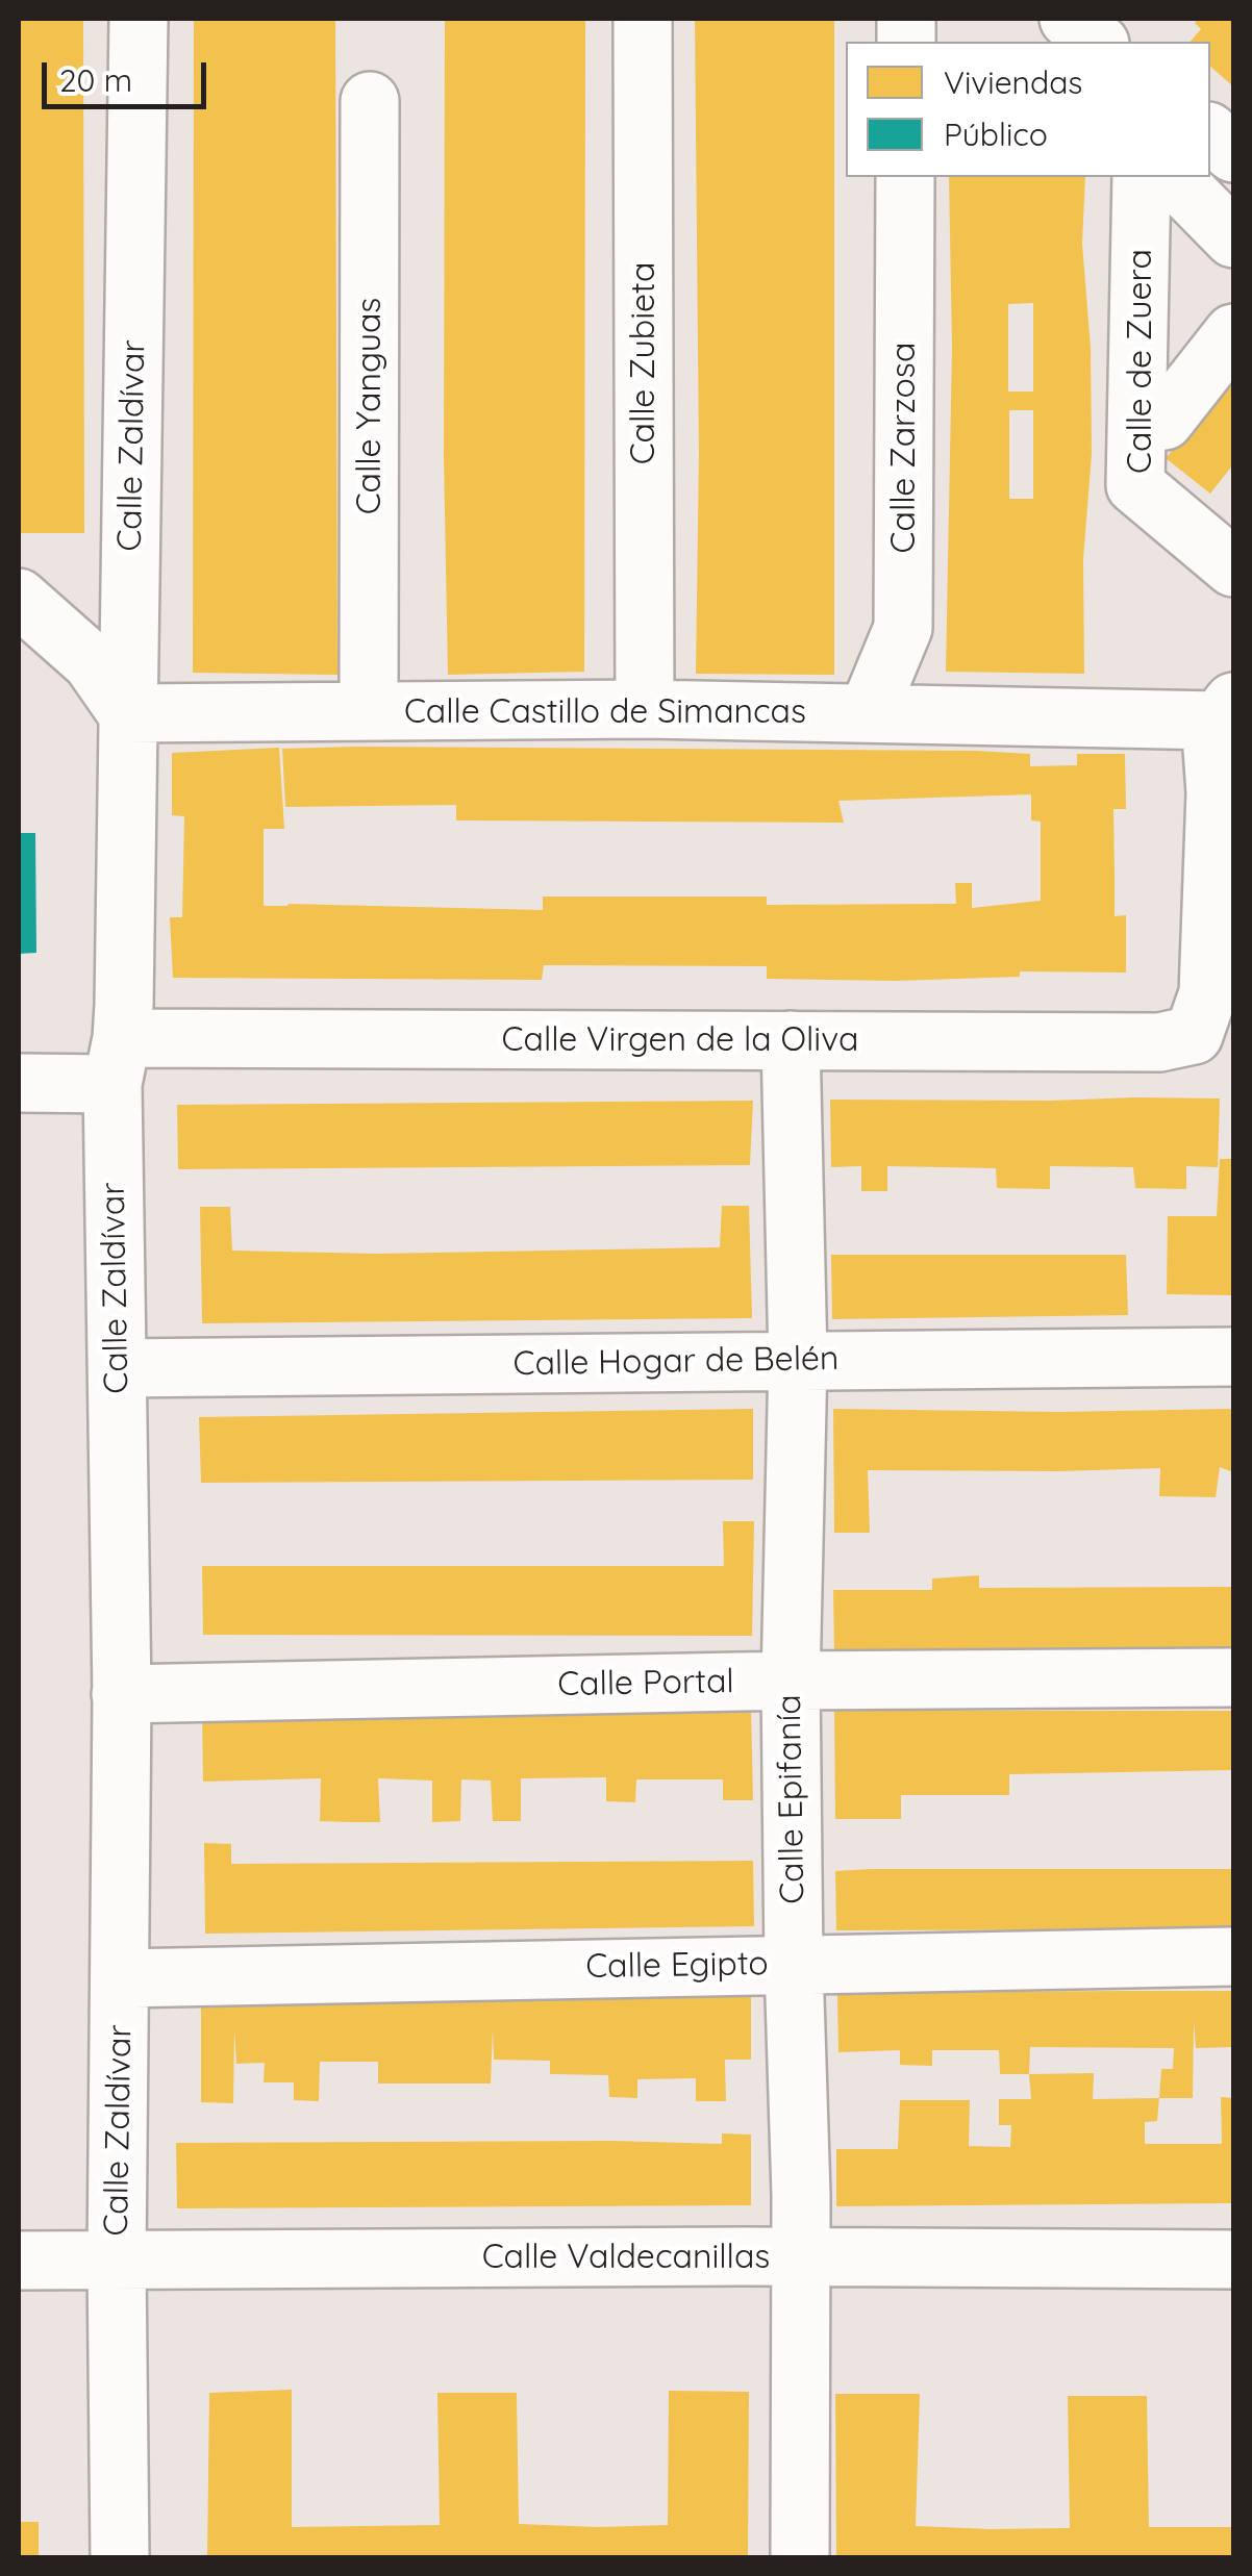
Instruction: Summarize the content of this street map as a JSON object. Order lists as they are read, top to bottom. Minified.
{"streets":{"street":["Calle de Zuera","Calle Zubieta","Calle Yanguas","Calle Zaldívar","Calle Zarzosa","Calle Castillo de Simancas","Calle Virgen de la Oliva","Calle Hogar de Belén","Calle Portal","Calle Epifanía","Calle Egipto","Calle Valdecanillas"]},"crossings":[["Calle Zubieta","Calle Castillo de Simancas"],["Calle Yanguas","Calle Castillo de Simancas"],["Calle Zaldívar","Calle Castillo de Simancas"],["Calle Zaldívar","Calle Virgen de la Oliva"],["Calle Zaldívar","Calle Hogar de Belén"],["Calle Zaldívar","Calle Portal"],["Calle Zaldívar","Calle Egipto"],["Calle Zaldívar","Calle Valdecanillas"],["Calle Zarzosa","Calle Castillo de Simancas"],["Calle Castillo de Simancas","Calle Virgen de la Oliva"],["Calle Virgen de la Oliva","Calle Epifanía"],["Calle Hogar de Belén","Calle Epifanía"],["Calle Portal","Calle Epifanía"],["Calle Epifanía","Calle Egipto"],["Calle Epifanía","Calle Valdecanillas"]],"legend":["Viviendas","Público"],"scale_bar":"20 m"}
